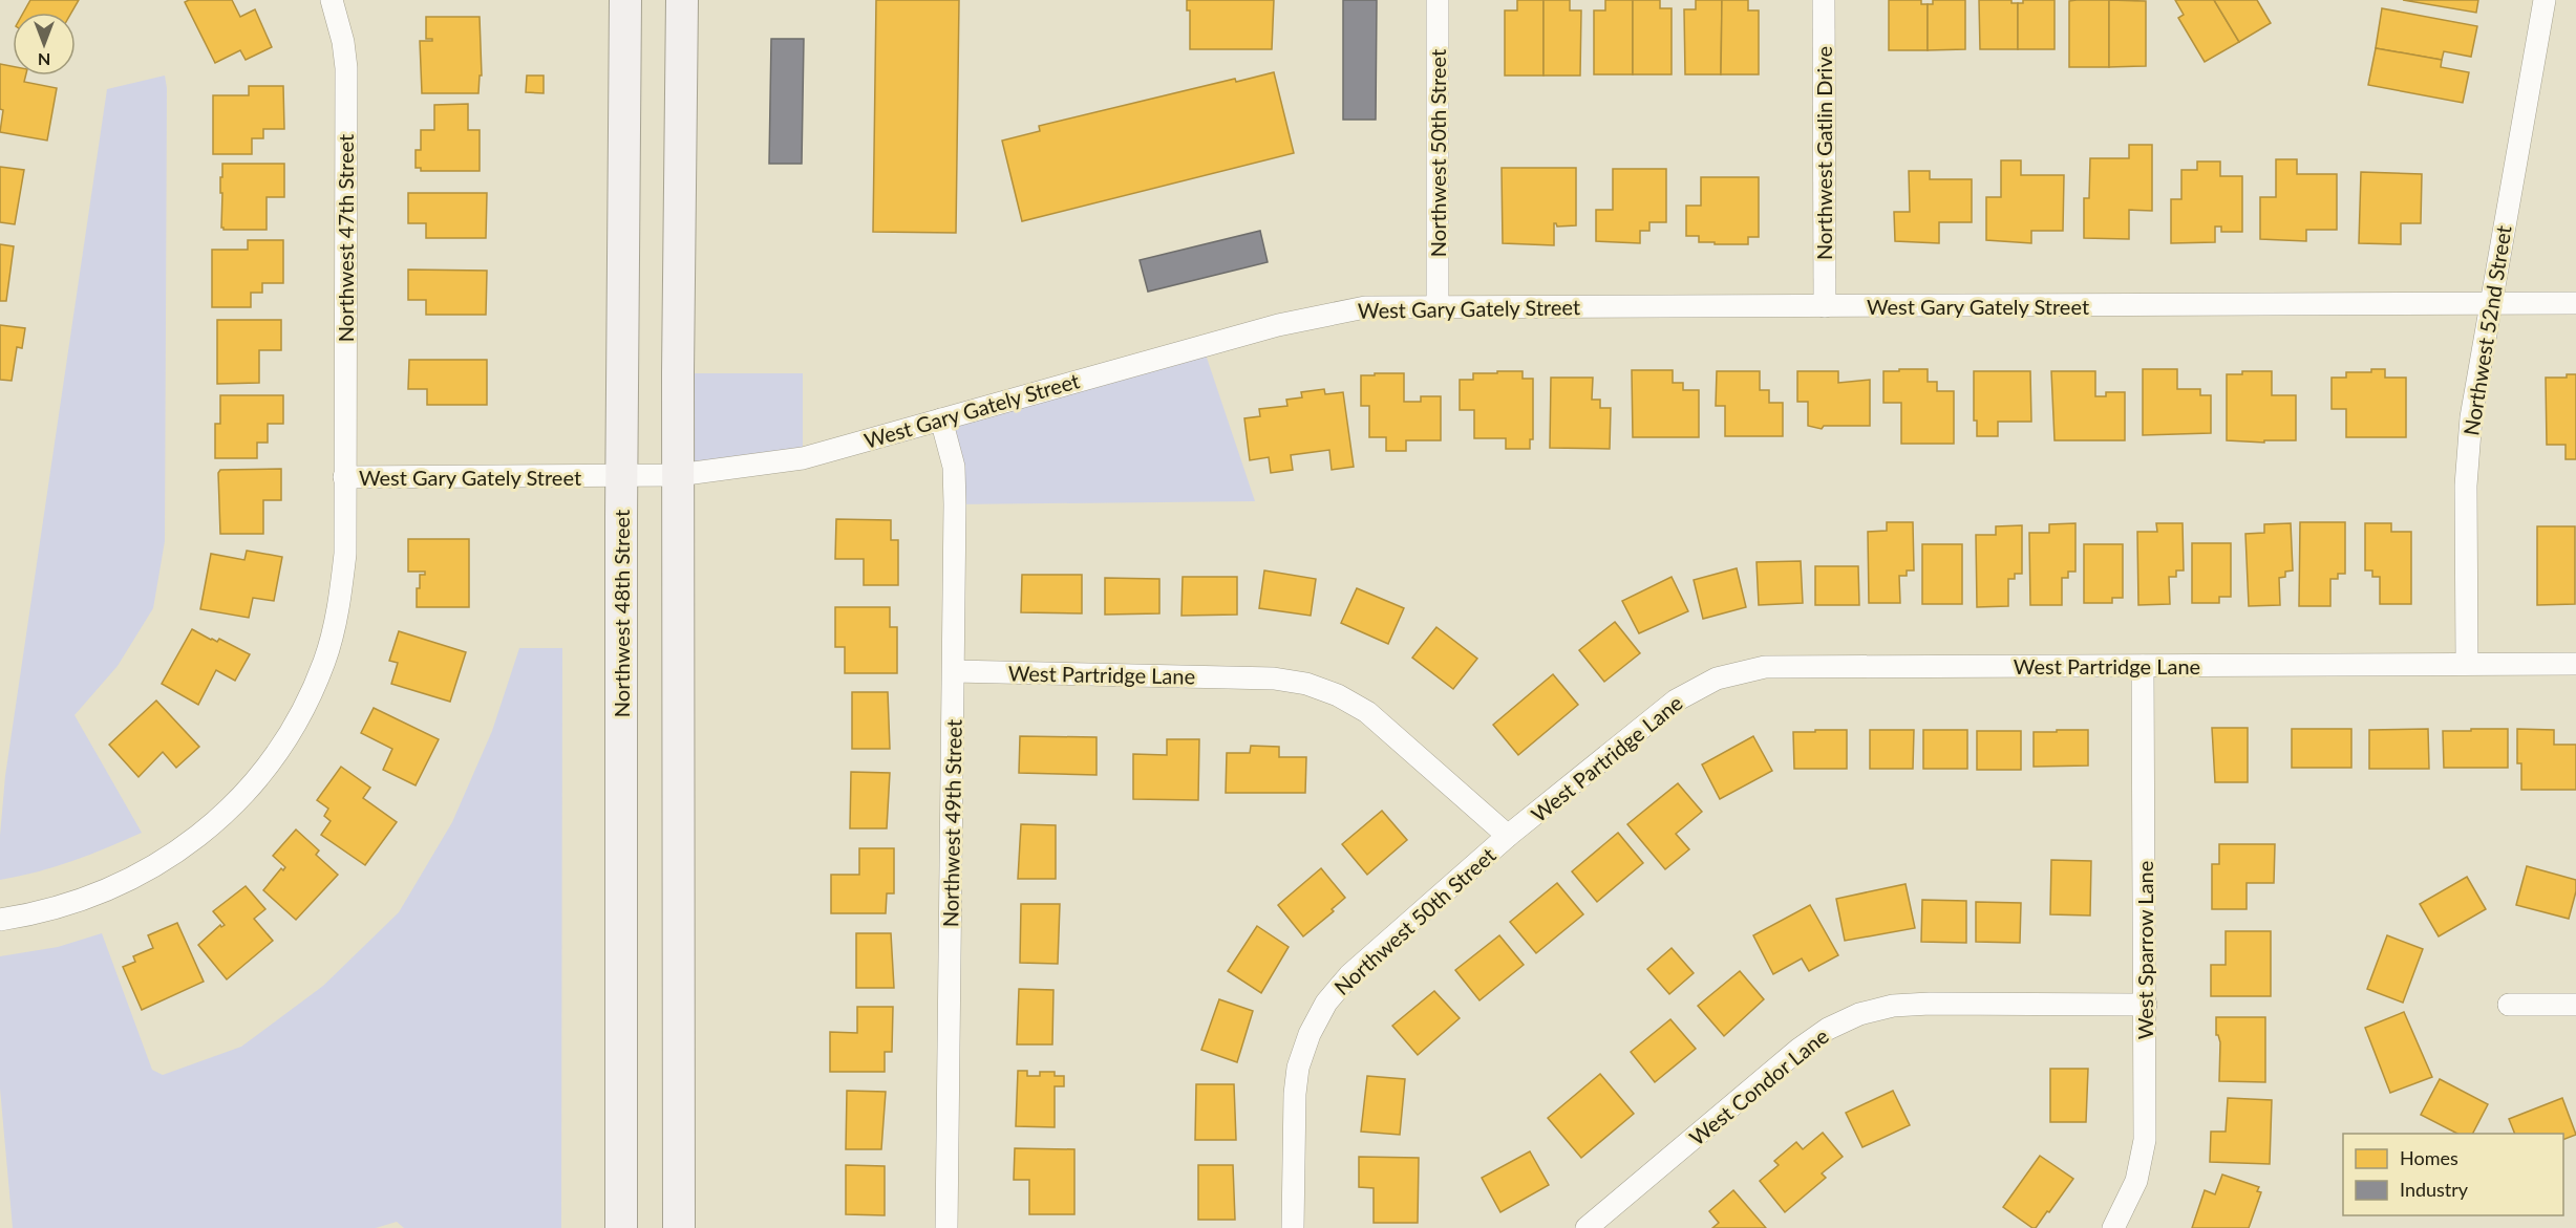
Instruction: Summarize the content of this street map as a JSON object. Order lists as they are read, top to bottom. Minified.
{"streets":{"main road":["Northwest 48th Street"],"street":["Northwest 50th Street","Northwest Gatlin Drive","Northwest 47th Street","West Gary Gately Street","Northwest 52nd Street","West Partridge Lane","Northwest 49th Street","West Sparrow Lane","West Condor Lane"]},"crossings":[["Northwest 50th Street","West Gary Gately Street"],["Northwest 50th Street","West Partridge Lane"],["Northwest Gatlin Drive","West Gary Gately Street"],["Northwest 47th Street","West Gary Gately Street"],["West Gary Gately Street","Northwest 52nd Street"],["West Gary Gately Street","Northwest 48th Street"],["West Gary Gately Street","Northwest 49th Street"],["Northwest 52nd Street","West Partridge Lane"],["West Partridge Lane","Northwest 49th Street"],["West Partridge Lane","West Sparrow Lane"],["West Sparrow Lane","West Condor Lane"]],"legend":["Homes","Industry"],"north":"bottom"}
